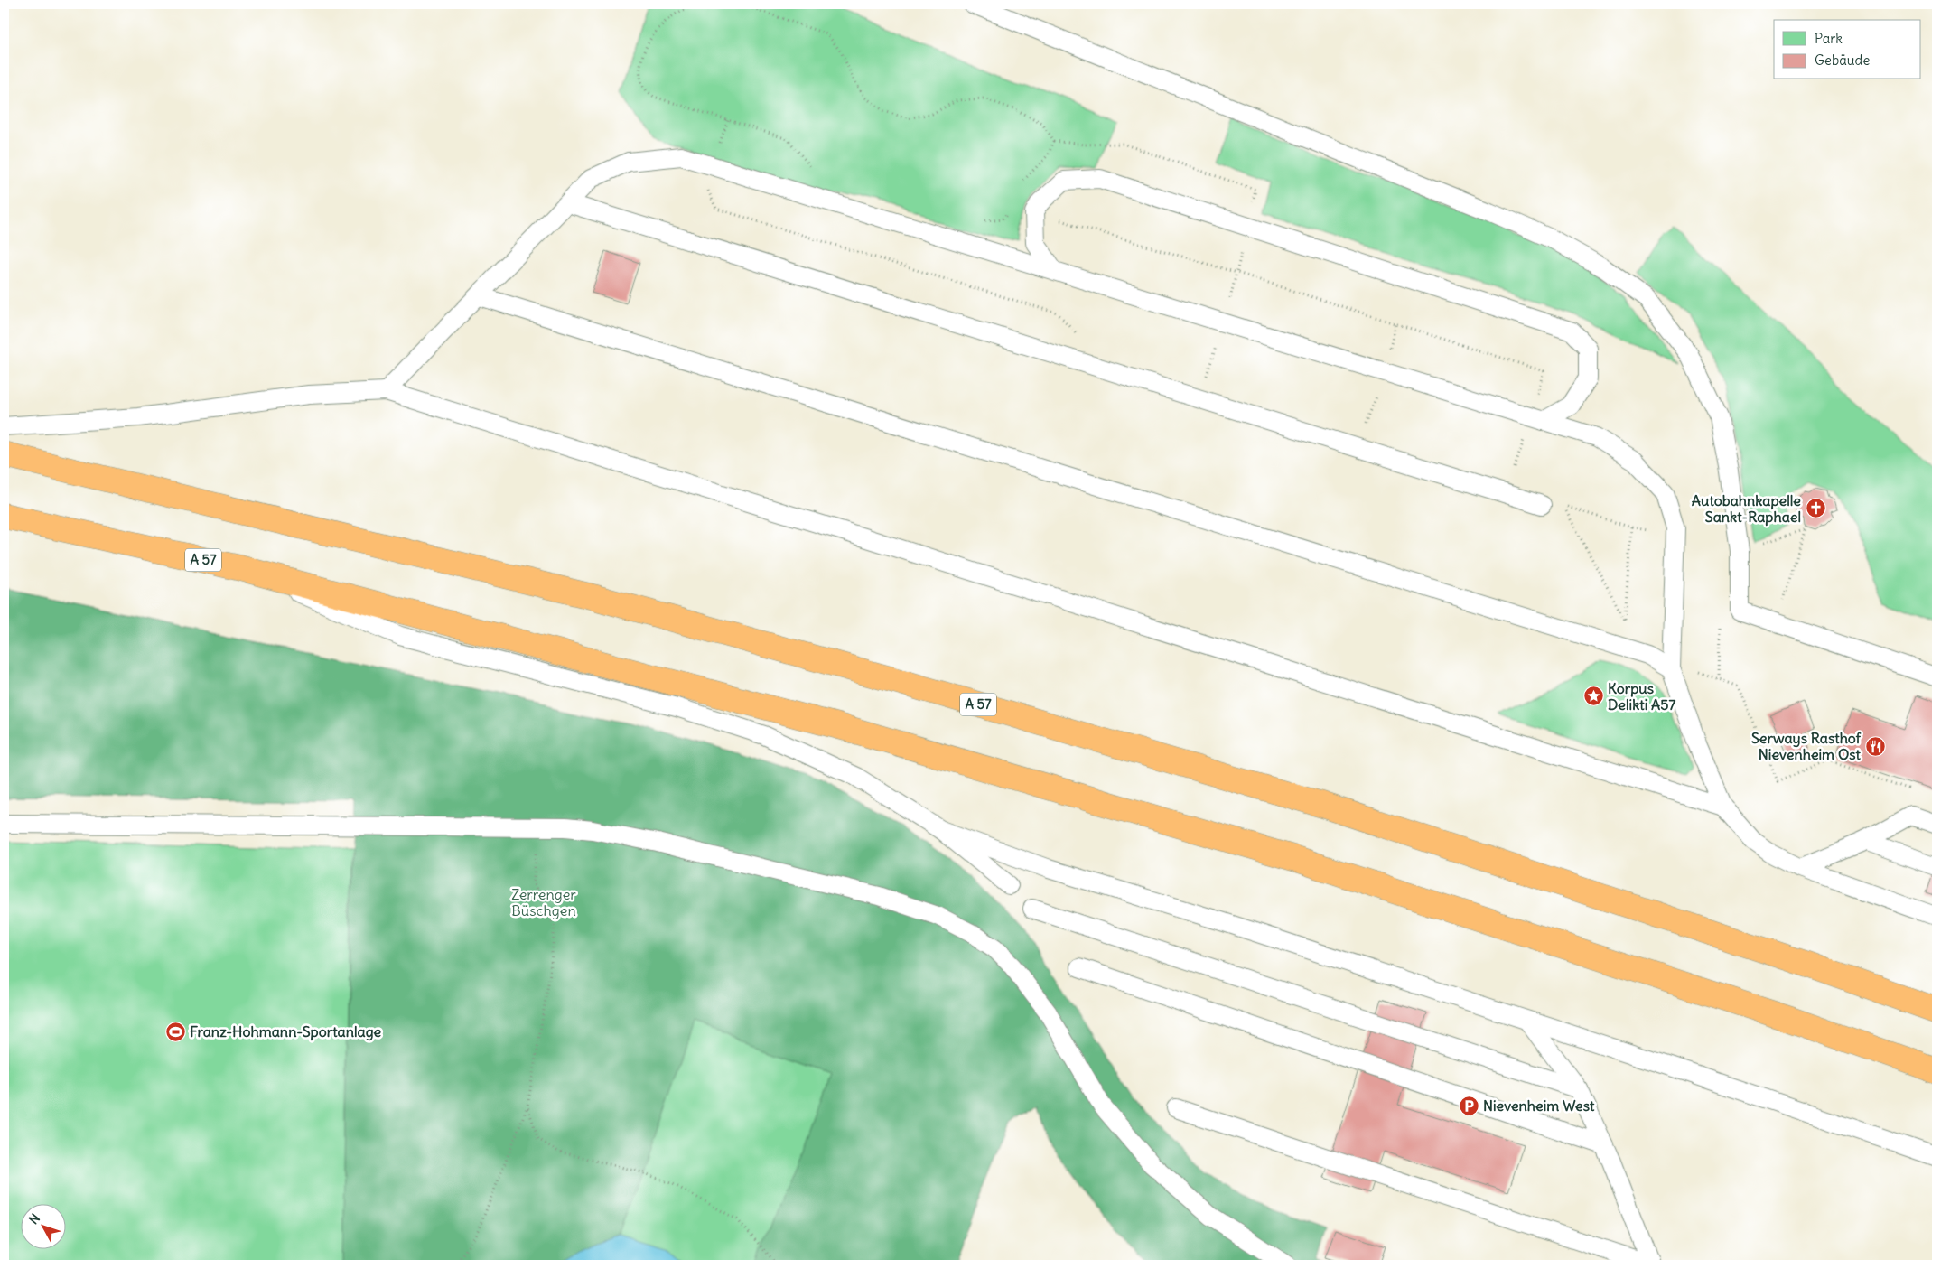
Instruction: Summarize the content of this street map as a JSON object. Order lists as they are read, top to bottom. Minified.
{"streets":{"highway":["A 57"]},"parks":["Zerrenger Büschgen"],"places":{"church":["Autobahnkapelle Sankt-Raphael"],"place":["Korpus Delikti A57"],"restaurant":["Serways Rasthof Nievenheim Ost"],"sports":["Franz-Hohmann-Sportanlage"],"parking":["Nievenheim West"]},"legend":["Park","Gebäude"],"north":"top left"}
